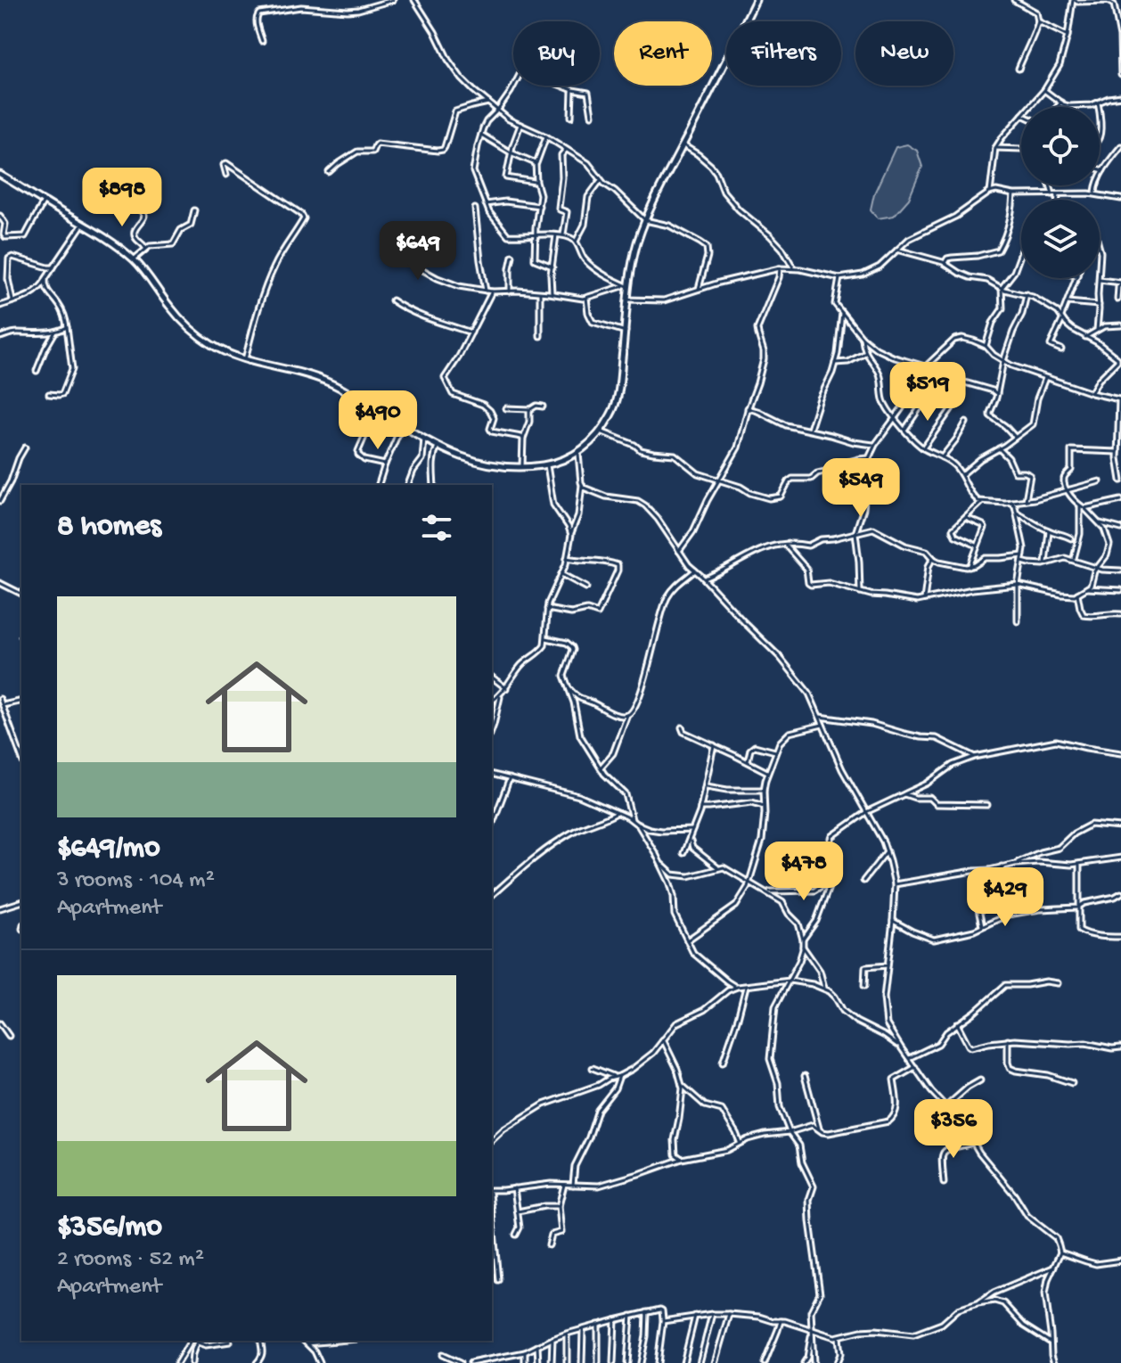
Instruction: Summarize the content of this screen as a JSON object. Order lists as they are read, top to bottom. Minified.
{"page":{"chip":["Buy","Rent","Filters","New"],"price":["$898","$649","$519","$490","$549","$478","$429","$356"],"heading":"8 homes","list":[{"name":"$649/mo","note":"3 rooms · 104 m² · Apartment"},{"name":"$356/mo","note":"2 rooms · 52 m² · Apartment"}]}}
